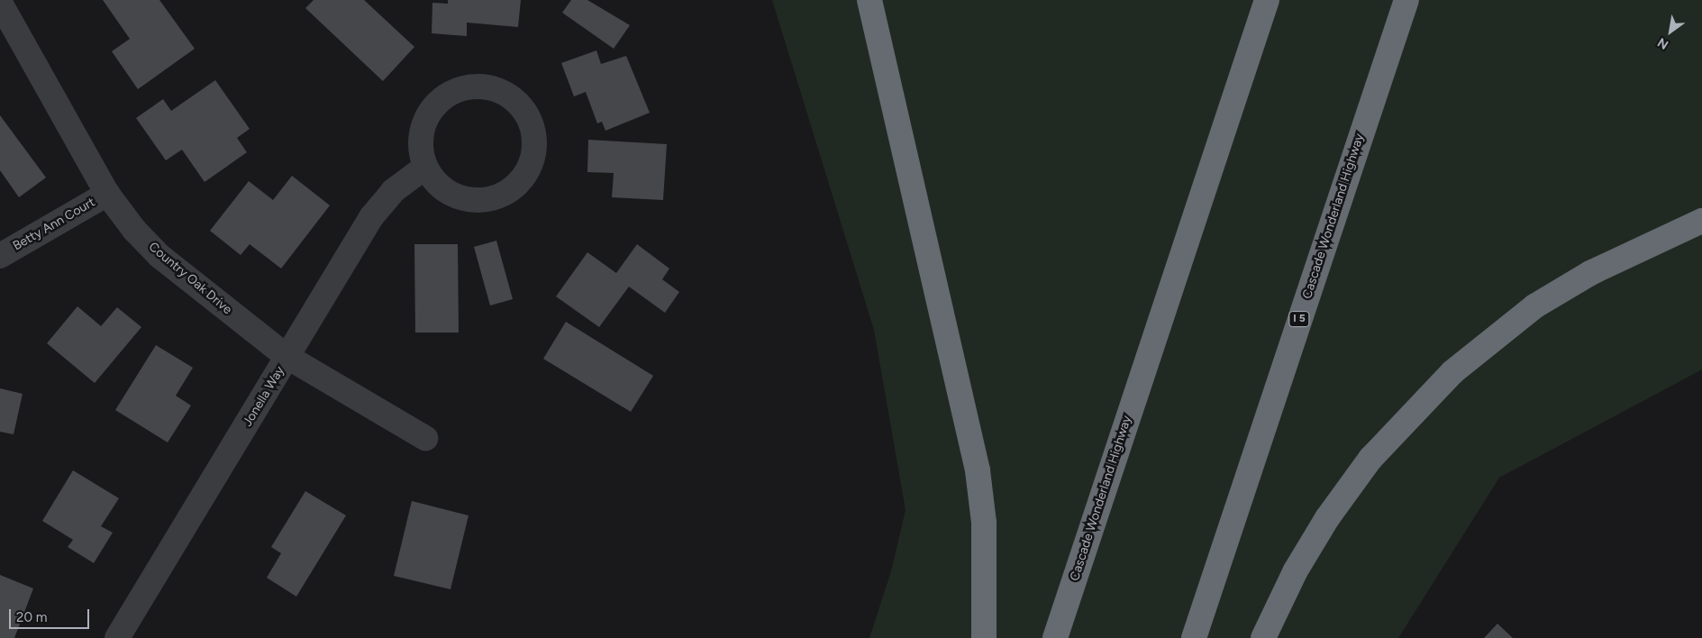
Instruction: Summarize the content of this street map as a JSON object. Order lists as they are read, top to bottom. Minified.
{"streets":{"highway":["Cascade Wonderland Highway","I 5"],"street":["Betty Ann Court","Country Oak Drive","Jonella Way"]},"crossings":[["Betty Ann Court","Country Oak Drive"],["Country Oak Drive","Jonella Way"]],"scale_bar":"20 m","north":"bottom left"}
